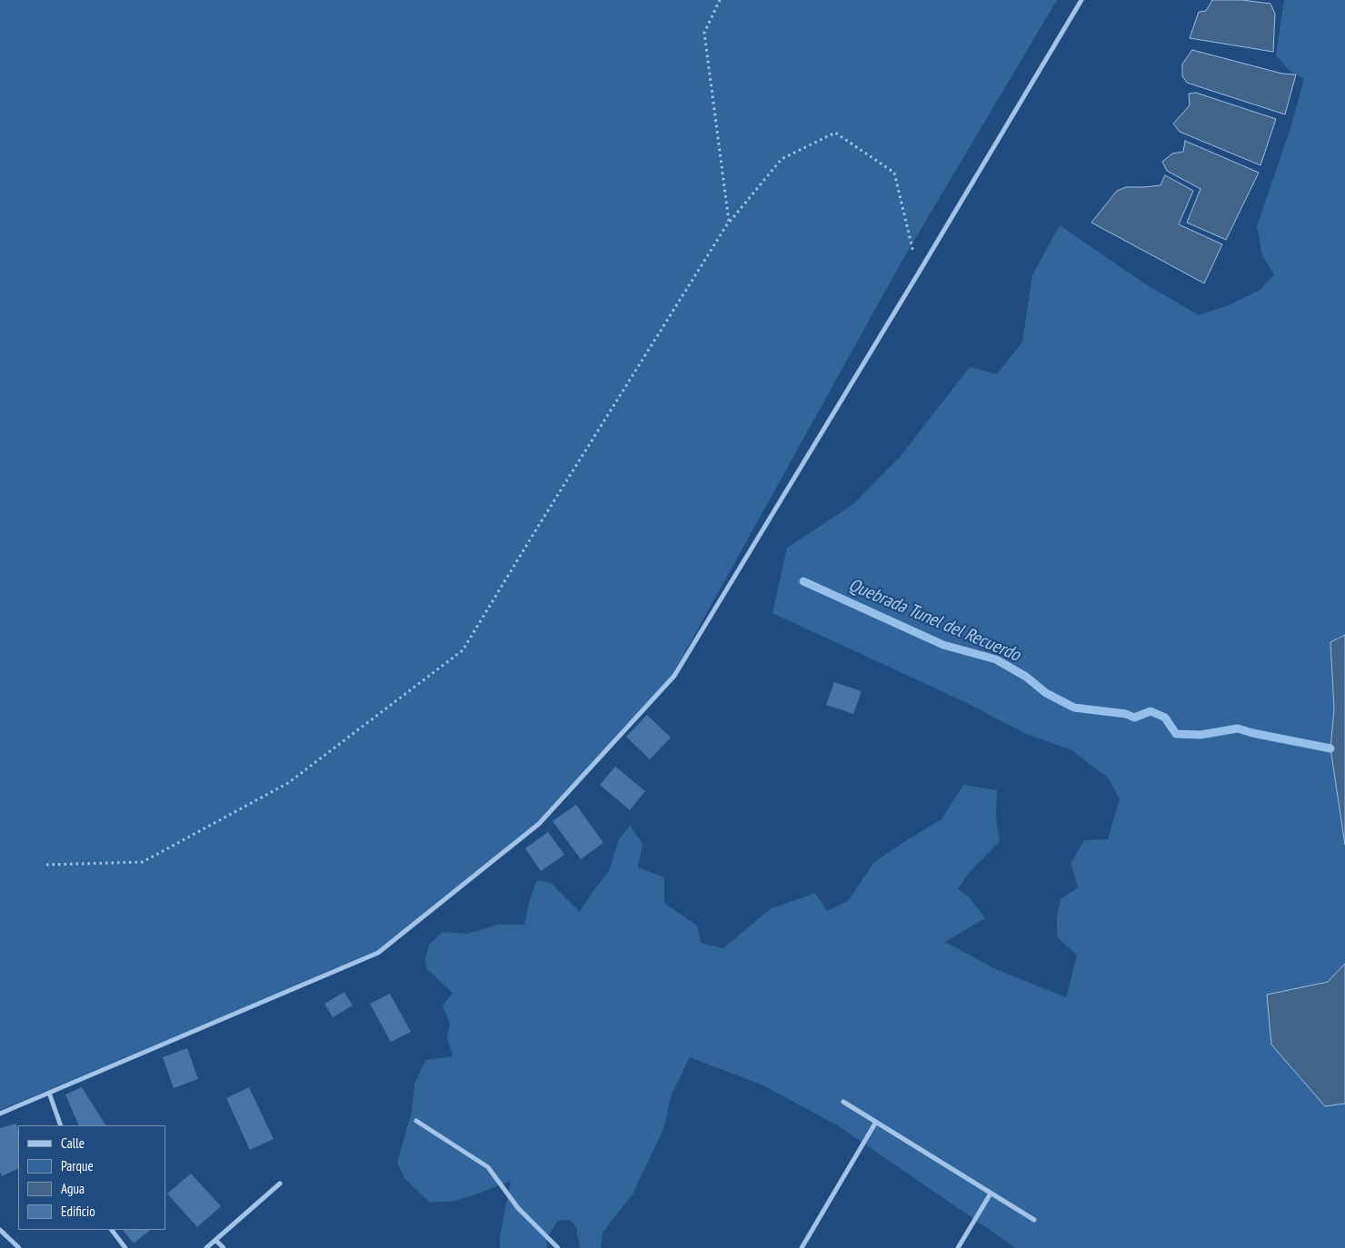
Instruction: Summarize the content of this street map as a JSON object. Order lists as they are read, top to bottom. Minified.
{"water":["Quebrada Tunel del Recuerdo"],"legend":["Calle","Parque","Agua","Edificio"]}
